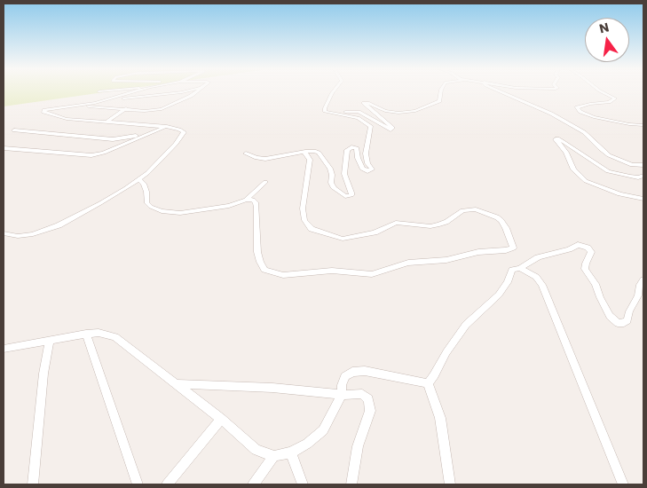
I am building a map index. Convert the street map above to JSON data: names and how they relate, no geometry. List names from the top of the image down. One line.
{"north":"top"}
